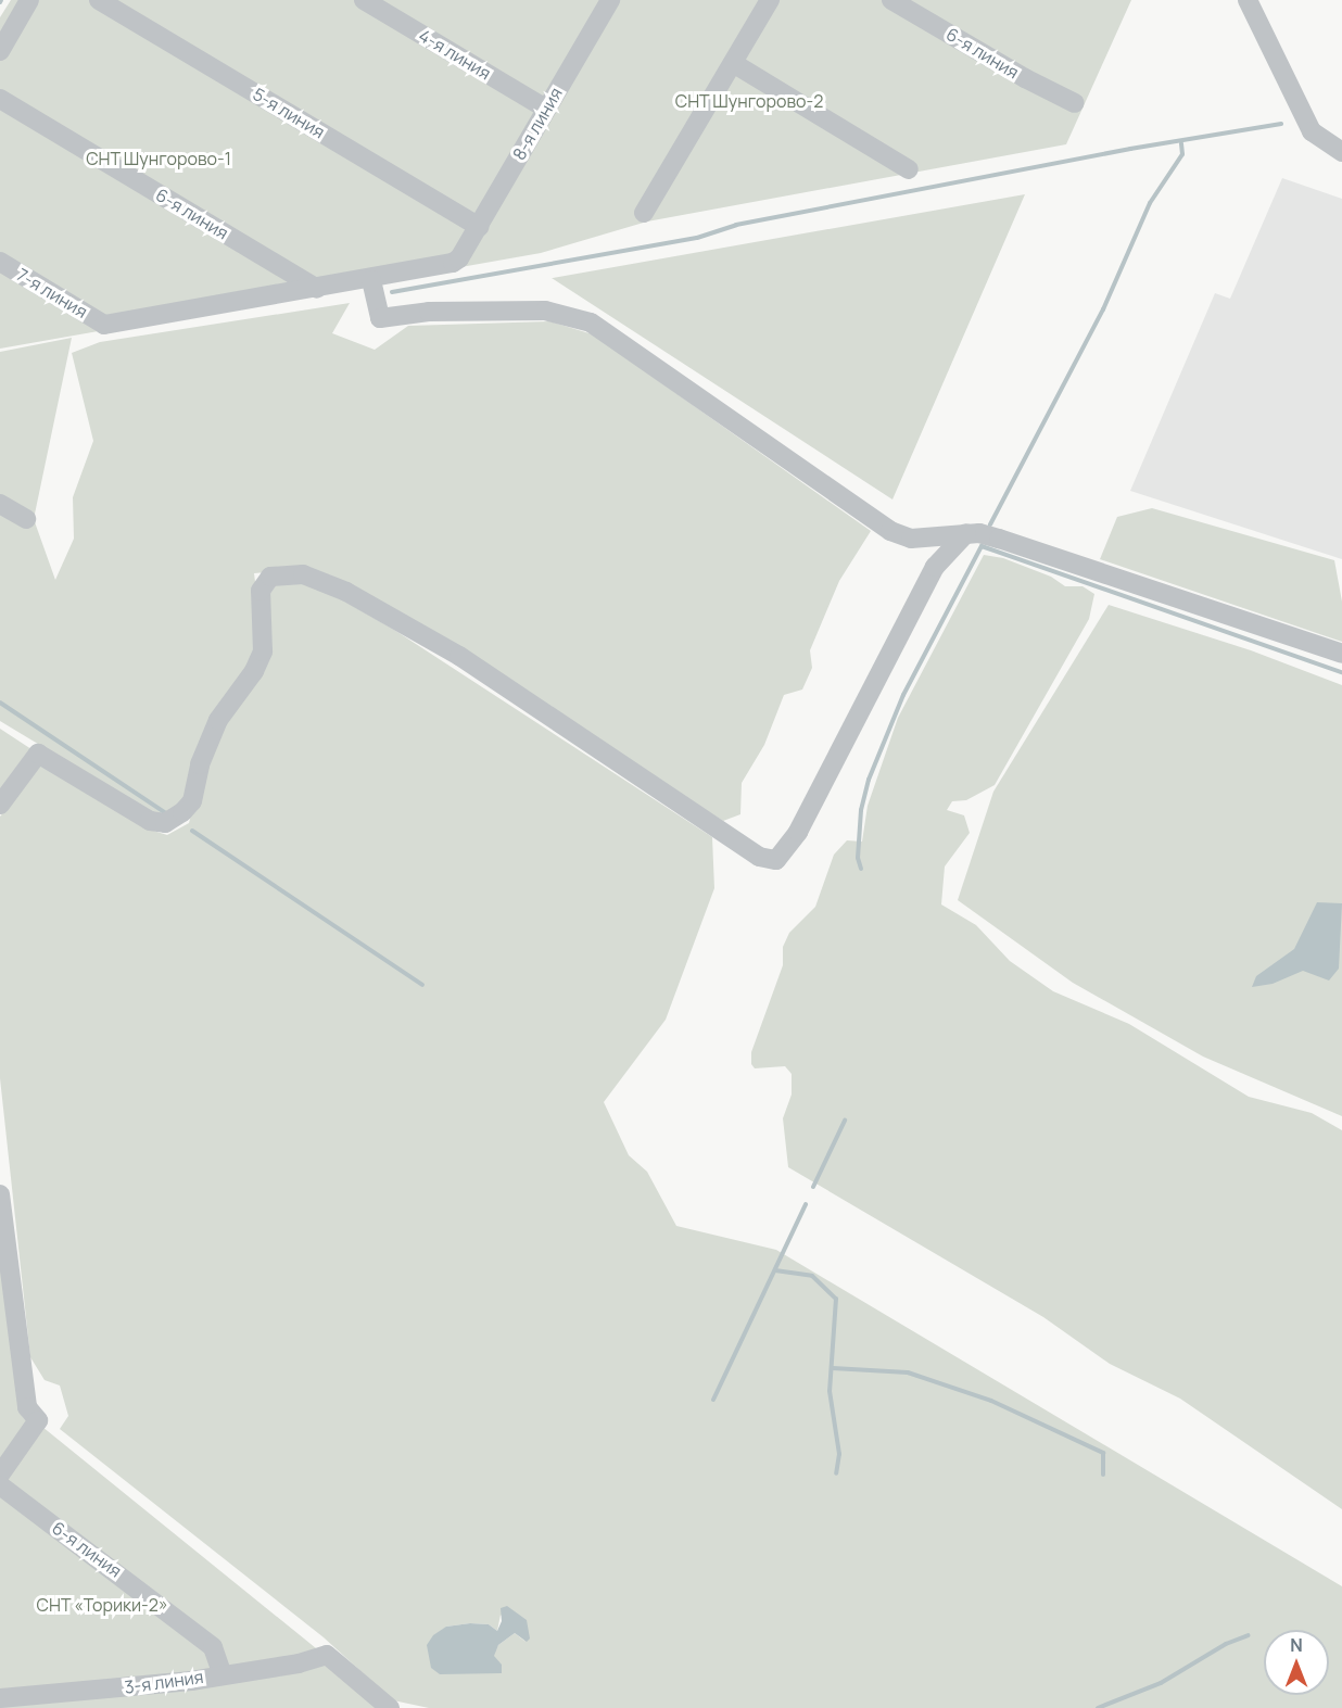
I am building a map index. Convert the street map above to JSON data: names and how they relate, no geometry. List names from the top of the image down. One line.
{"streets":{"street":["6-я линия","4-я линия","5-я линия","8-я линия","7-я линия","3-я линия"]},"crossings":[["6-я линия","7-я линия"],["6-я линия","3-я линия"],["4-я линия","8-я линия"],["5-я линия","8-я линия"]],"parks":["СНТ Шунгорово-2","СНТ Шунгорово-1","СНТ «Торики-2»"],"north":"top"}
